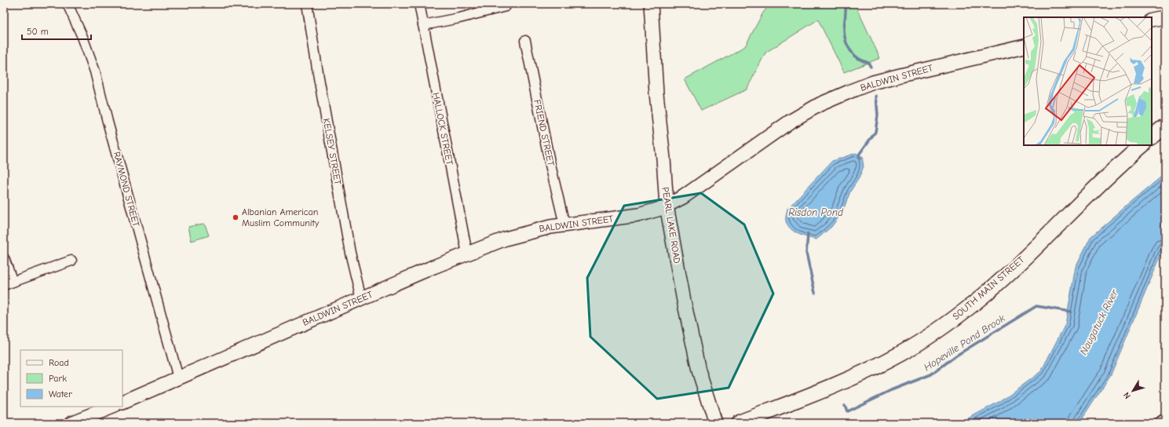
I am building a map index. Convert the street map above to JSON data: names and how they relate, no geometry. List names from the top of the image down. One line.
{"streets":{"main road":["BALDWIN STREET","PEARL LAKE ROAD","SOUTH MAIN STREET"],"street":["HALLOCK STREET","FRIEND STREET","KELSEY STREET","RAYMOND STREET"]},"crossings":[["BALDWIN STREET","HALLOCK STREET"],["BALDWIN STREET","FRIEND STREET"],["BALDWIN STREET","KELSEY STREET"],["BALDWIN STREET","RAYMOND STREET"],["BALDWIN STREET","PEARL LAKE ROAD"]],"water":["Risdon Pond","Naugatuck River","Hopeville Pond Brook"],"places":["Albanian American Muslim Community"],"legend":["Road","Park","Water"],"scale_bar":"50 m","north":"bottom left"}
